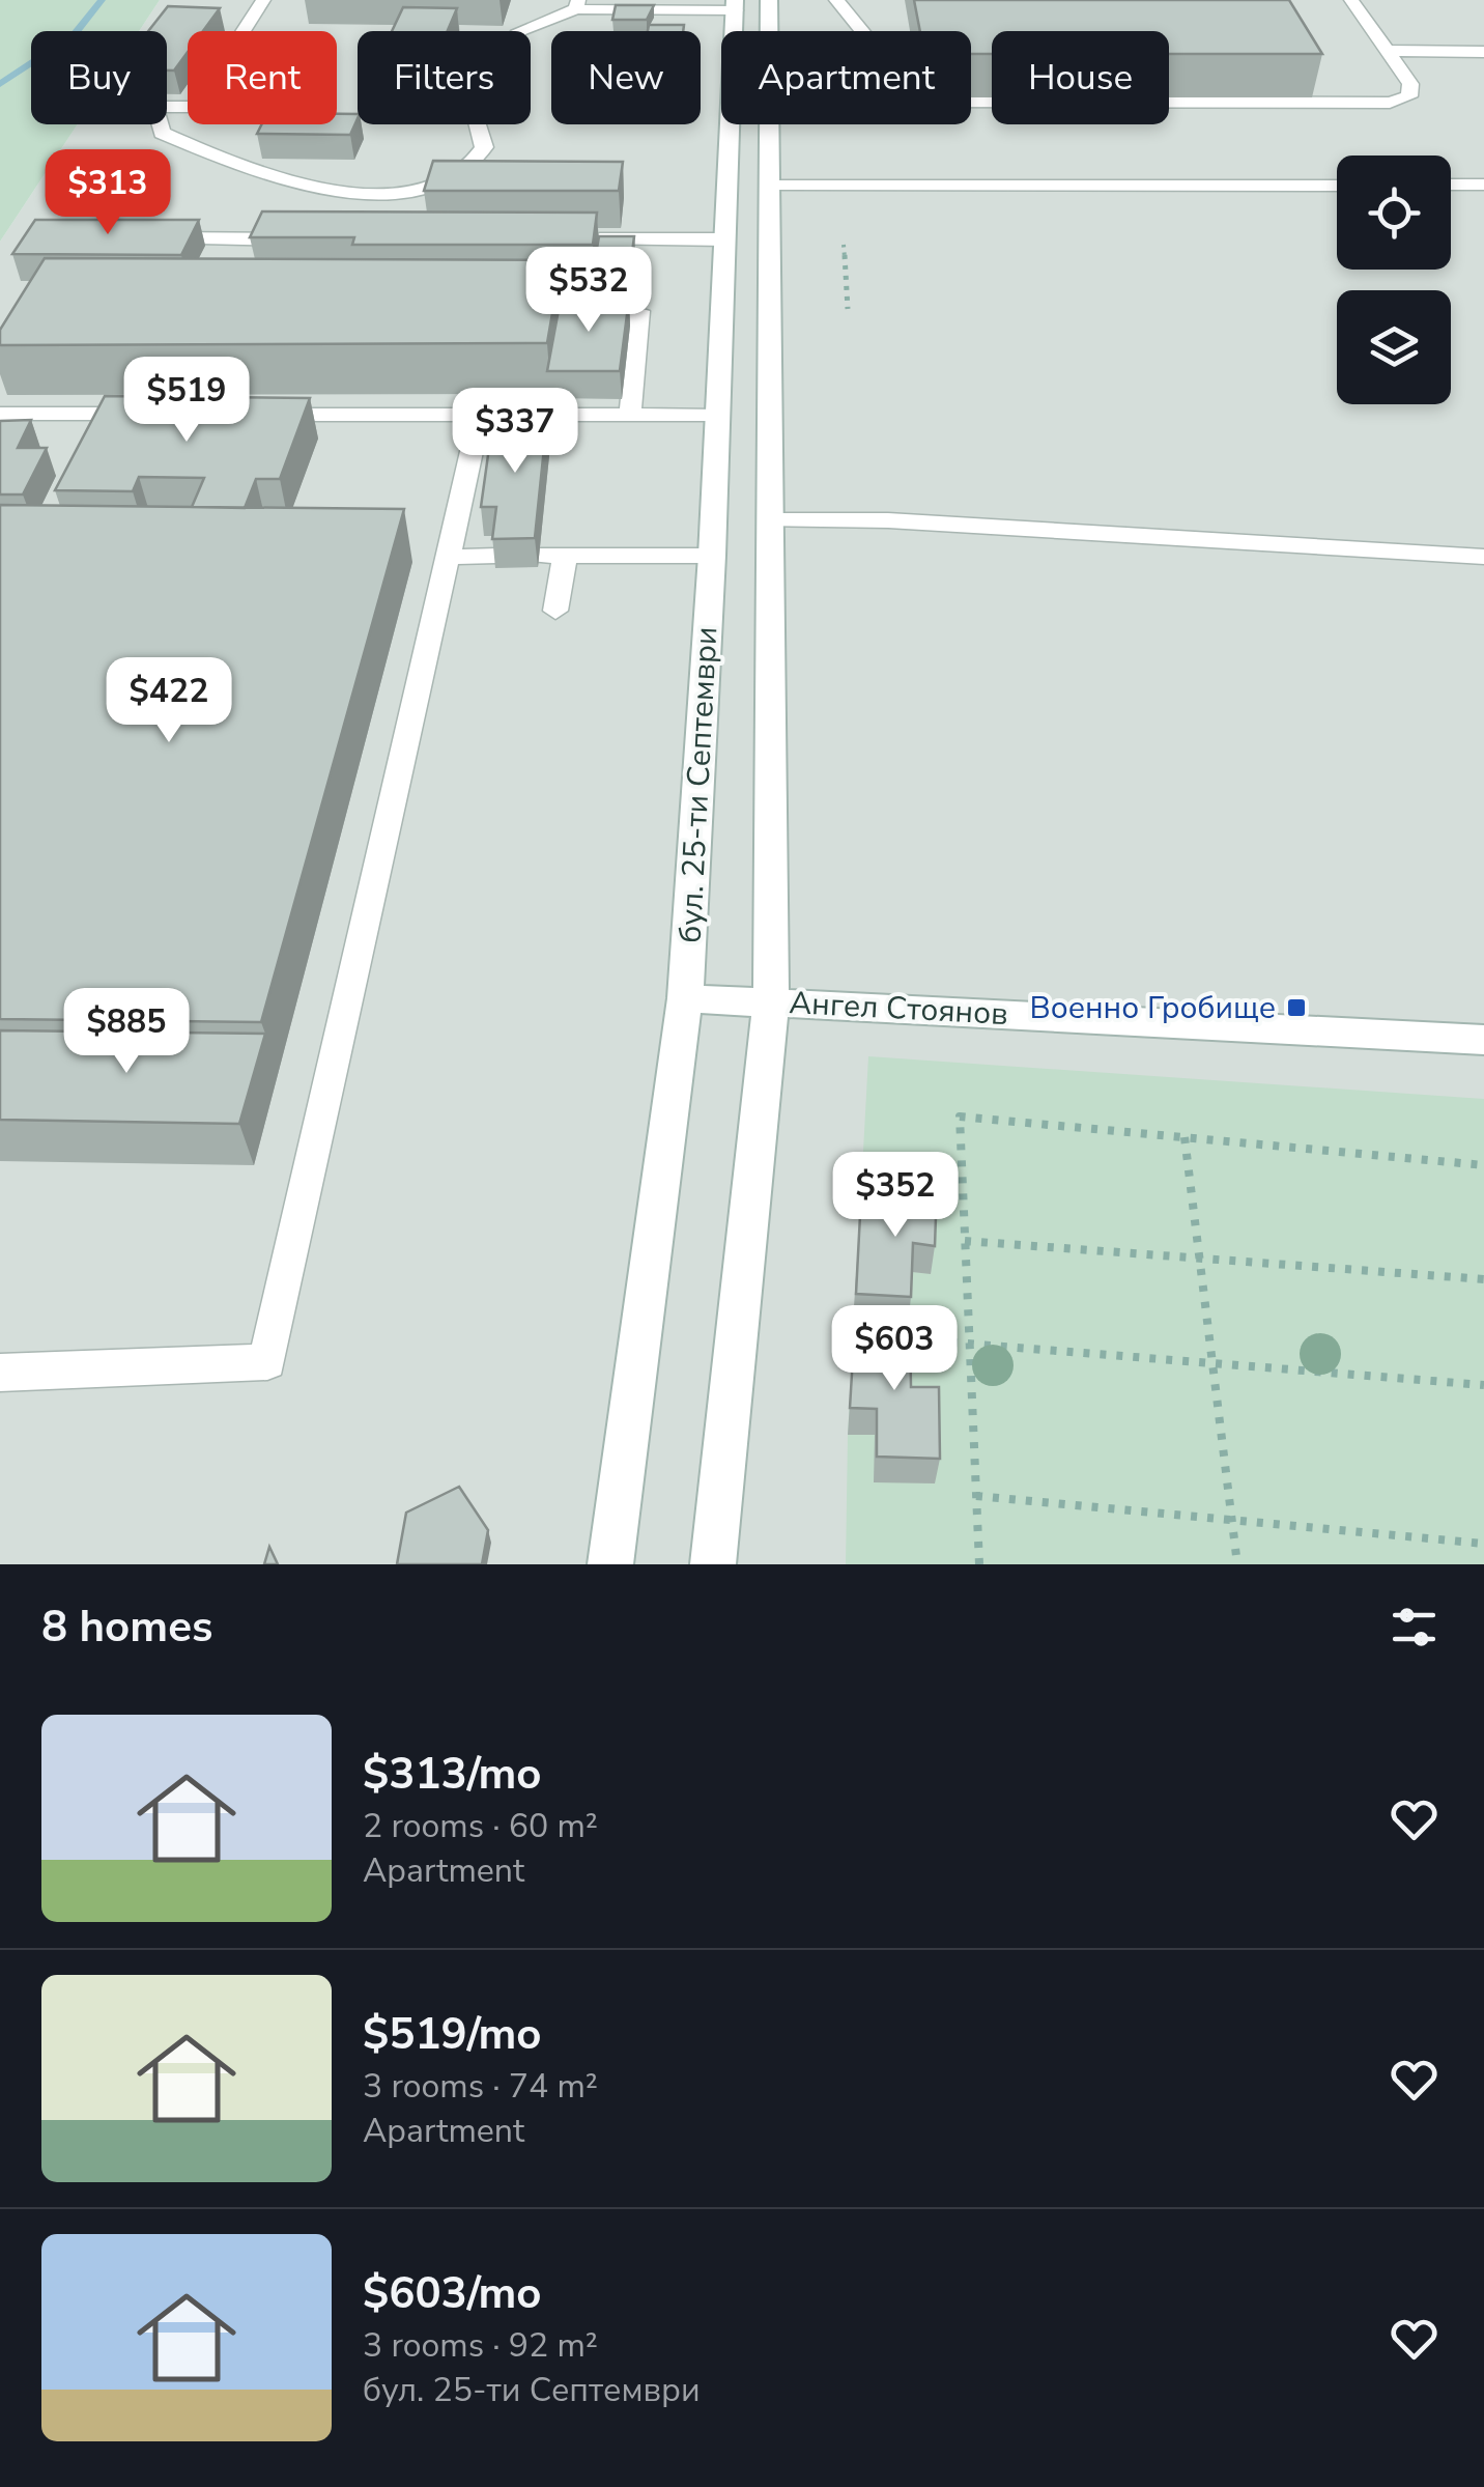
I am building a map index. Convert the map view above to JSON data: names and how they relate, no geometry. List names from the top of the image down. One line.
{"streets":{"main road":["бул. 25-ти Септември","Ангел Стоянов"]},"crossings":[["бул. 25-ти Септември","Ангел Стоянов"]],"places":{"transit":["Военно Гробище"]},"page":{"chip":["Buy","Rent","Filters","New","Apartment","House"],"price":["$313","$532","$519","$337","$422","$885","$352","$603"],"heading":"8 homes","list":[{"name":"$313/mo","note":"2 rooms · 60 m² · Apartment"},{"name":"$519/mo","note":"3 rooms · 74 m² · Apartment"},{"name":"$603/mo","note":"3 rooms · 92 m² · бул. 25-ти Септември"}]}}
